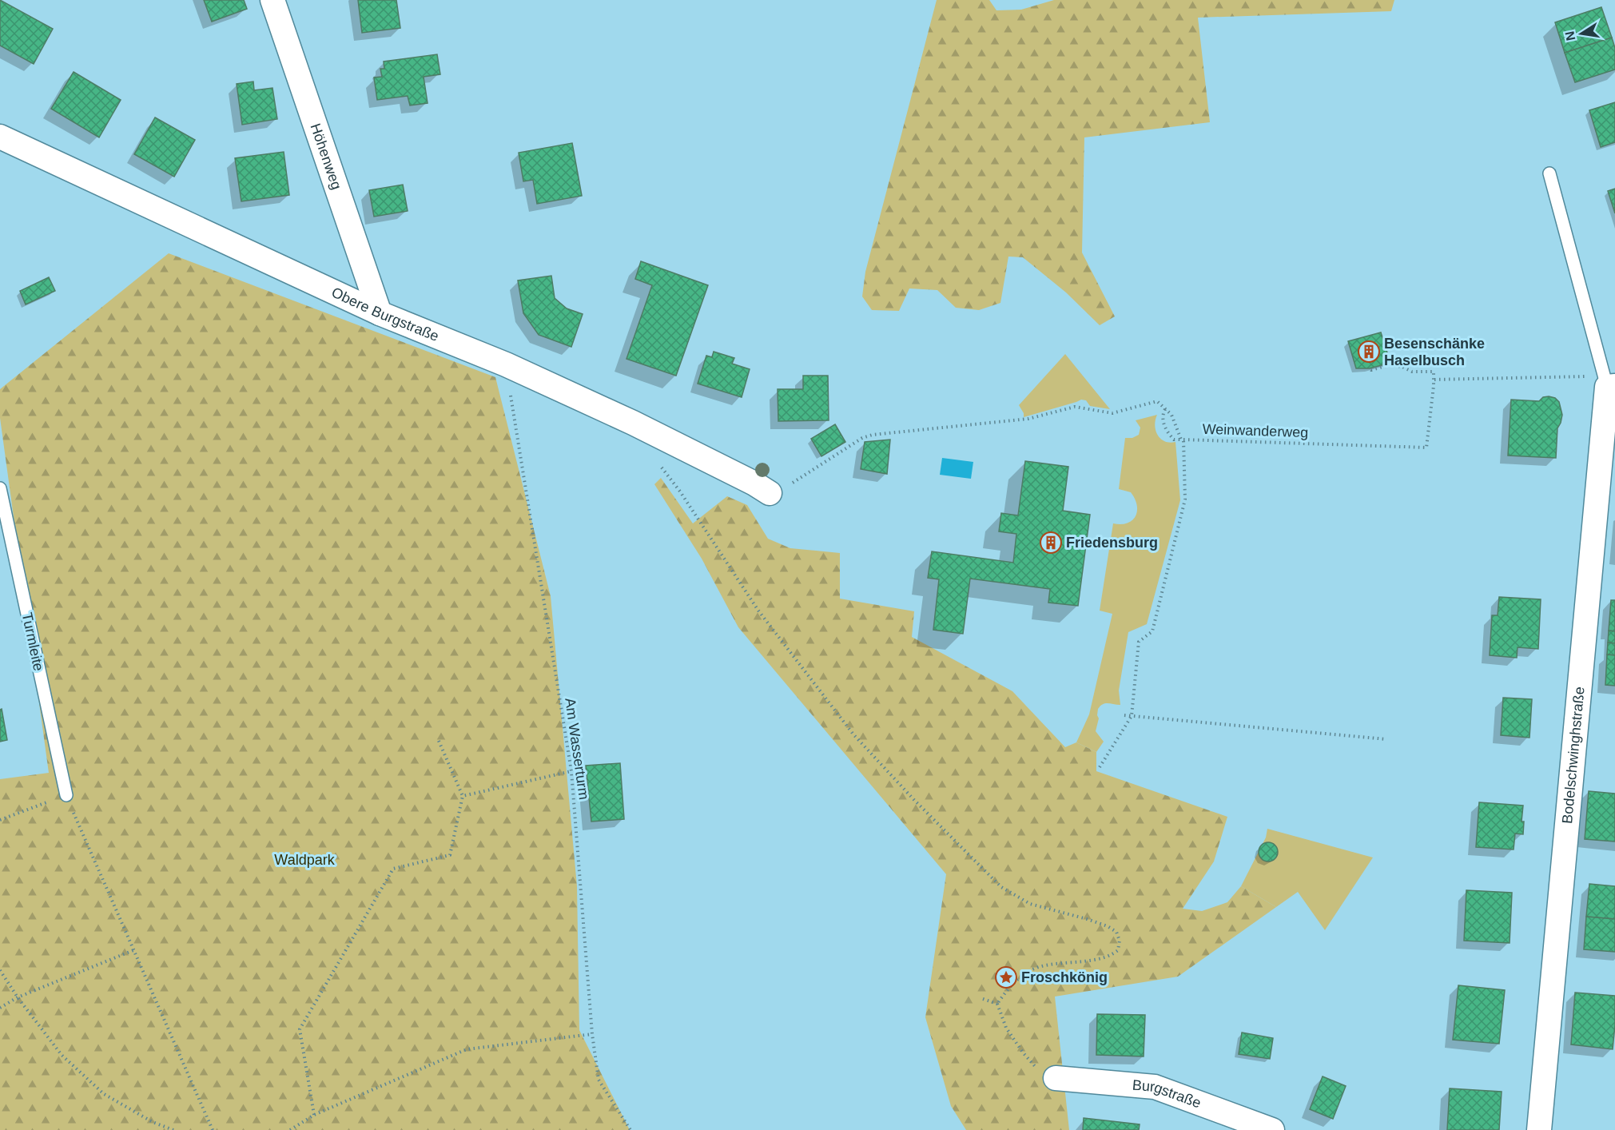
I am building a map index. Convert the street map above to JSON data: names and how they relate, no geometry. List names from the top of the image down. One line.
{"streets":{"street":["Höhenweg","Obere Burgstraße","Bodelschwinghstraße","Burgstraße"],"lane":["Turmleite"],"path":["Weinwanderweg","Am Wasserturm"]},"crossings":[["Höhenweg","Obere Burgstraße"],["Obere Burgstraße","Am Wasserturm"]],"parks":["Waldpark"],"places":{"building":["Besenschänke Haselbusch","Friedensburg"],"place":["Froschkönig"]},"north":"left"}
